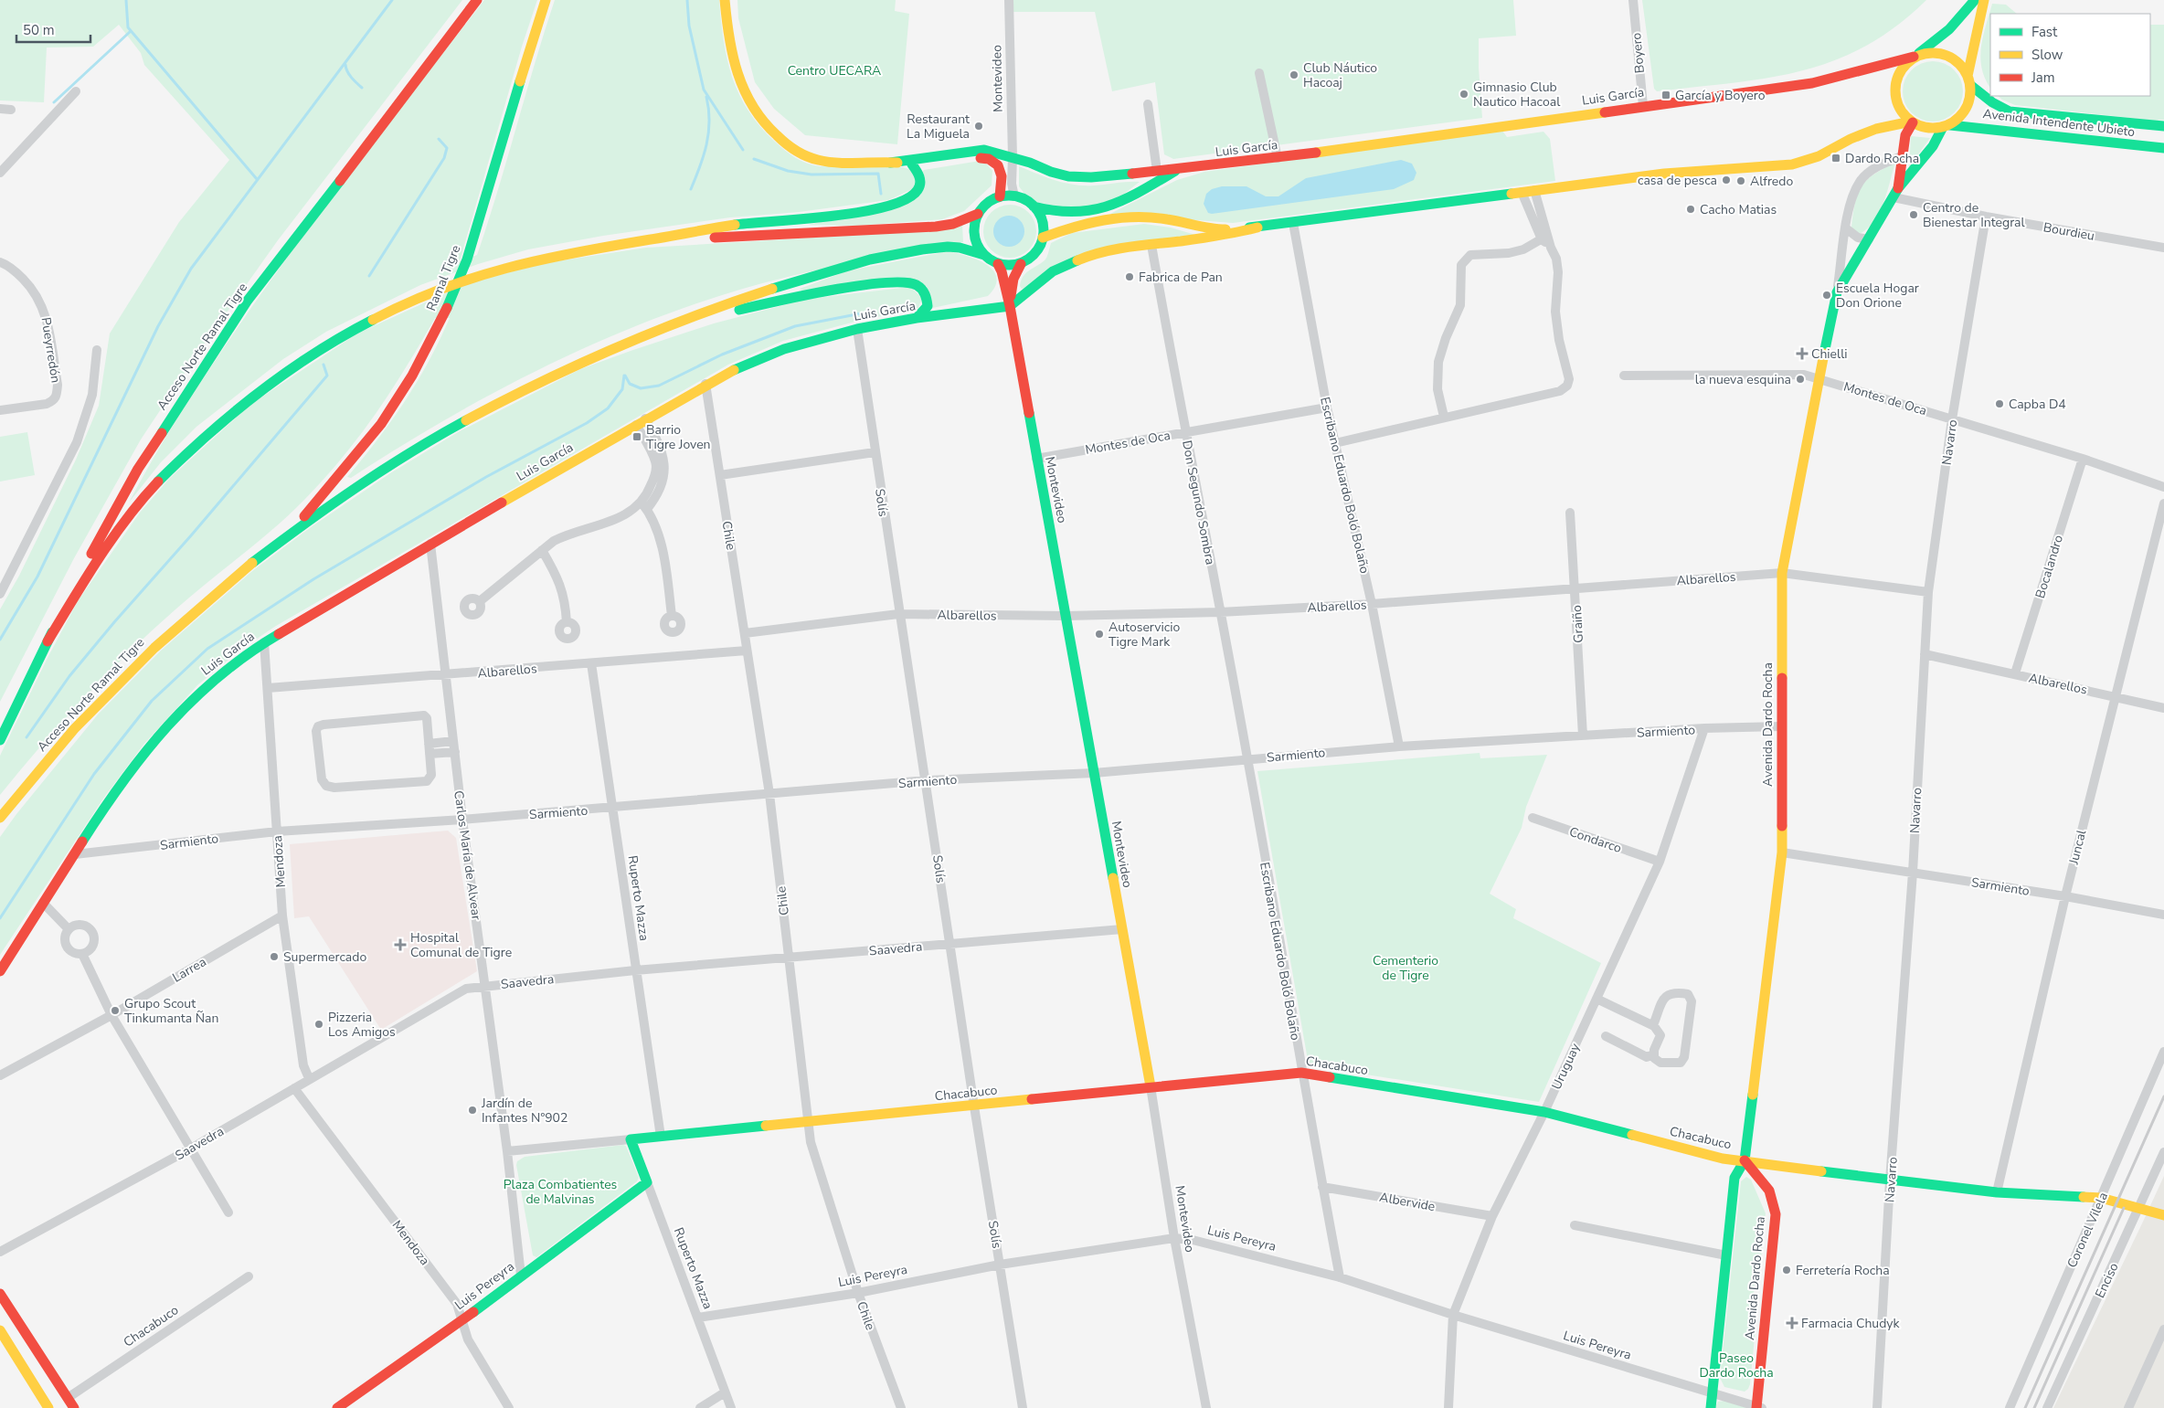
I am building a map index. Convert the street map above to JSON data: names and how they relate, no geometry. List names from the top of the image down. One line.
{"streets":{"main road":["Montevideo","Luis García","Avenida Intendente Ubieto","Ramal Tigre","Acceso Norte Ramal Tigre","Avenida Dardo Rocha","Ruperto Mazza","Chacabuco","Luis Pereyra"],"street":["Boyero","Bourdieu","Pueyrredón","Montes de Oca","Navarro","Escribano Eduardo Boló Bolaño","Solís","Don Segundo Sombra","Chile","Bocalandro","Albarellos","Graiño","Sarmiento","Condarco","Juncal","Carlos María de Alvear","Mendoza","Saavedra","Larrea","Uruguay","Albervide","Coronel Vilela","Enciso"]},"crossings":[["Boyero","Luis García"],["Montevideo","Luis García"],["Montevideo","Montes de Oca"],["Montevideo","Albarellos"],["Montevideo","Sarmiento"],["Montevideo","Saavedra"],["Montevideo","Chacabuco"],["Montevideo","Luis Pereyra"],["Luis García","Avenida Intendente Ubieto"],["Luis García","Solís"],["Luis García","Chile"],["Luis García","Avenida Dardo Rocha"],["Luis García","Sarmiento"],["Luis García","Carlos María de Alvear"],["Luis García","Mendoza"],["Avenida Intendente Ubieto","Avenida Dardo Rocha"],["Bourdieu","Navarro"],["Bourdieu","Avenida Dardo Rocha"],["Ramal Tigre","Acceso Norte Ramal Tigre"],["Montes de Oca","Navarro"],["Montes de Oca","Escribano Eduardo Boló Bolaño"],["Montes de Oca","Don Segundo Sombra"],["Montes de Oca","Bocalandro"],["Montes de Oca","Avenida Dardo Rocha"],["Navarro","Albarellos"],["Navarro","Sarmiento"],["Navarro","Chacabuco"],["Escribano Eduardo Boló Bolaño","Don Segundo Sombra"],["Escribano Eduardo Boló Bolaño","Albarellos"],["Escribano Eduardo Boló Bolaño","Sarmiento"],["Escribano Eduardo Boló Bolaño","Chacabuco"],["Escribano Eduardo Boló Bolaño","Albervide"],["Escribano Eduardo Boló Bolaño","Luis Pereyra"],["Solís","Albarellos"],["Solís","Sarmiento"],["Solís","Saavedra"],["Solís","Chacabuco"],["Solís","Luis Pereyra"],["Don Segundo Sombra","Albarellos"],["Don Segundo Sombra","Sarmiento"],["Chile","Albarellos"],["Chile","Sarmiento"],["Chile","Saavedra"],["Chile","Chacabuco"],["Chile","Luis Pereyra"],["Bocalandro","Albarellos"],["Albarellos","Graiño"],["Albarellos","Avenida Dardo Rocha"],["Albarellos","Juncal"],["Albarellos","Carlos María de Alvear"],["Albarellos","Mendoza"],["Albarellos","Ruperto Mazza"],["Graiño","Sarmiento"],["Avenida Dardo Rocha","Sarmiento"],["Avenida Dardo Rocha","Chacabuco"],["Avenida Dardo Rocha","Luis Pereyra"],["Sarmiento","Juncal"],["Sarmiento","Carlos María de Alvear"],["Sarmiento","Mendoza"],["Sarmiento","Ruperto Mazza"],["Sarmiento","Uruguay"],["Condarco","Uruguay"],["Juncal","Chacabuco"],["Carlos María de Alvear","Saavedra"],["Carlos María de Alvear","Chacabuco"],["Carlos María de Alvear","Luis Pereyra"],["Mendoza","Saavedra"],["Mendoza","Larrea"],["Mendoza","Luis Pereyra"],["Ruperto Mazza","Saavedra"],["Ruperto Mazza","Chacabuco"],["Ruperto Mazza","Luis Pereyra"],["Chacabuco","Uruguay"],["Chacabuco","Coronel Vilela"],["Chacabuco","Enciso"],["Uruguay","Albervide"],["Uruguay","Luis Pereyra"]],"parks":["Centro UECARA","Cementerio de Tigre","Plaza Combatientes de Malvinas","Paseo Dardo Rocha"],"places":{"other":["Club Náutico Hacoaj","Gimnasio Club Nautico Hacoal","Restaurant La Miguela","casa de pesca","Alfredo","Cacho Matias","Centro de Bienestar Integral","Fabrica de Pan","Escuela Hogar Don Orione","la nueva esquina","Capba D4","Autoservicio Tigre Mark","Supermercado","Grupo Scout Tinkumanta Ñan","Pizzeria Los Amigos","Jardín de Infantes Nº902","Ferretería Rocha"],"transit":["García y Boyero","Dardo Rocha","Barrio Tigre Joven"],"health":["Chielli","Hospital Comunal de Tigre","Farmacia Chudyk"]},"legend":["Fast","Slow","Jam"],"scale_bar":"50 m"}
